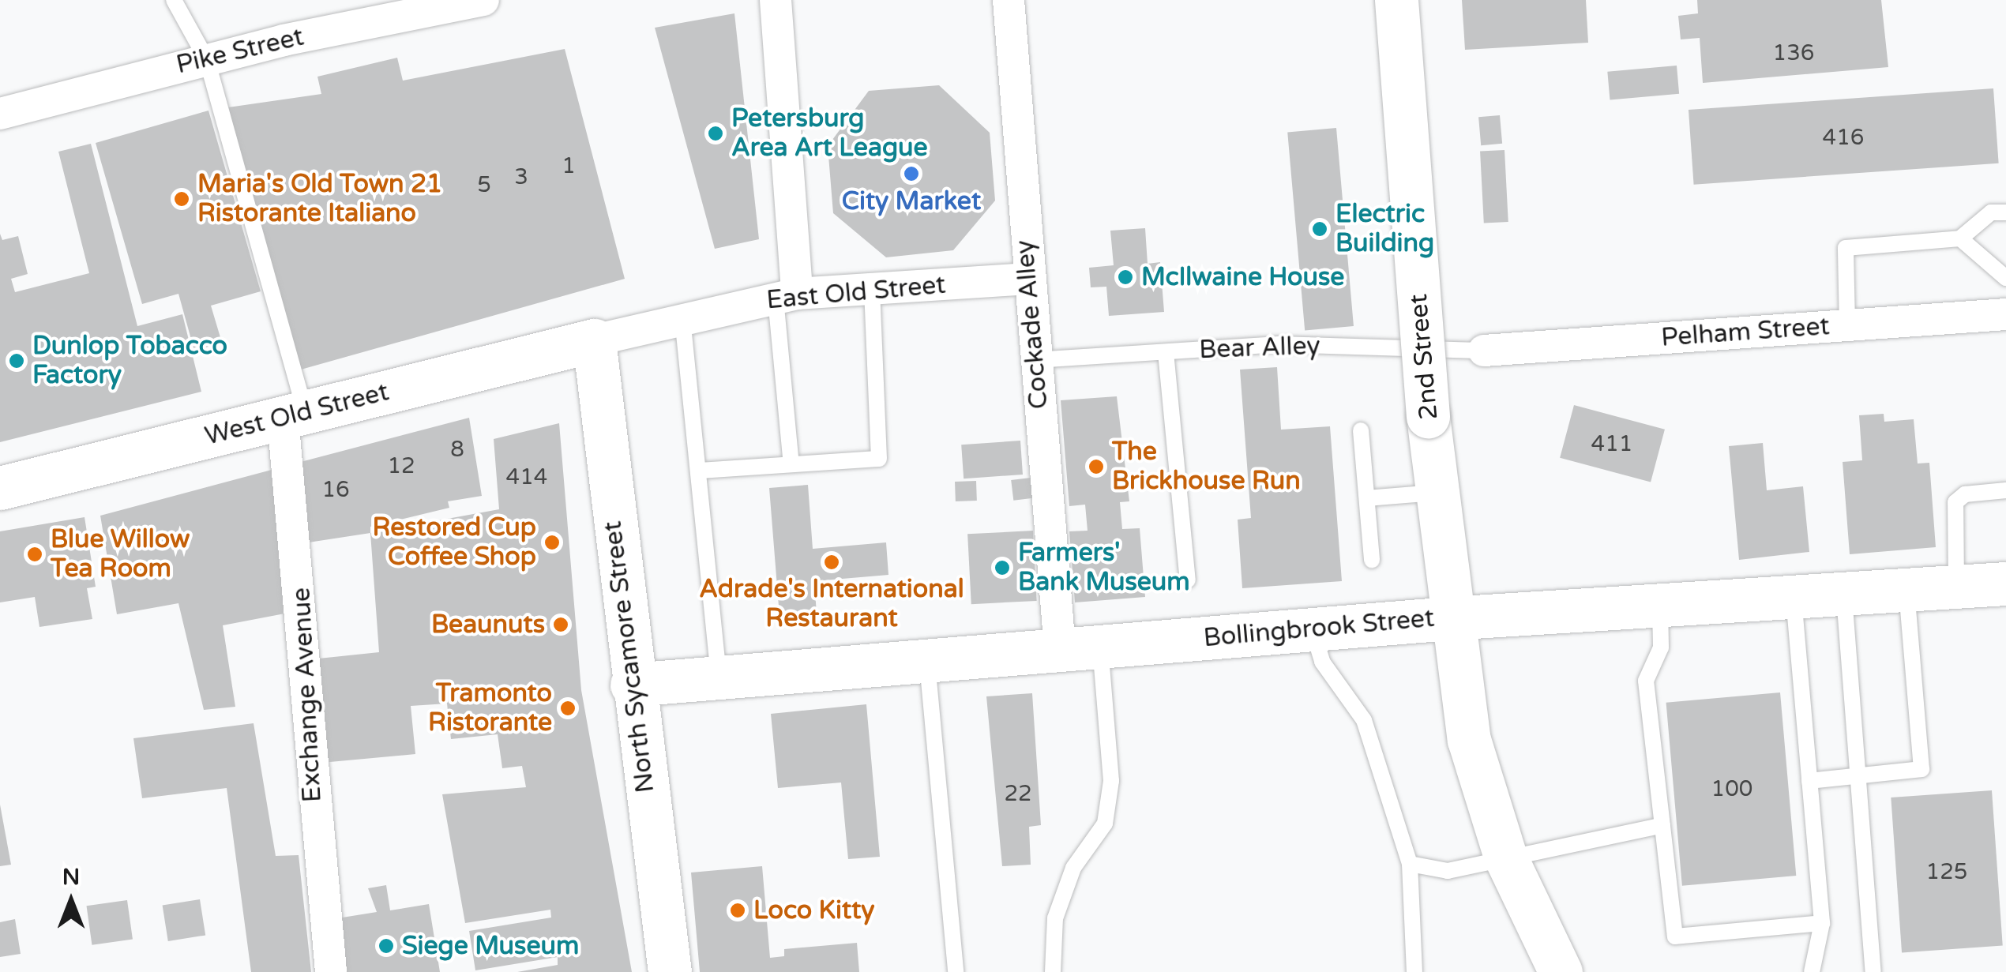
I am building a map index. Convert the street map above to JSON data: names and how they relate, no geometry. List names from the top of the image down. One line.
{"streets":{"main road":["2nd Street","West Old Street","Bollingbrook Street","North Sycamore Street"],"street":["Pike Street","East Old Street","Cockade Alley","Pelham Street","Exchange Avenue"],"lane":["Bear Alley"]},"crossings":[["East Old Street","Cockade Alley"],["East Old Street","West Old Street"],["East Old Street","North Sycamore Street"],["Cockade Alley","Bear Alley"],["Cockade Alley","Bollingbrook Street"],["Pelham Street","Bear Alley"],["2nd Street","Bollingbrook Street"],["West Old Street","North Sycamore Street"],["West Old Street","Exchange Avenue"],["Bollingbrook Street","North Sycamore Street"]],"places":["Petersburg Area Art League","City Market","Maria's Old Town 21 Ristorante Italiano","Electric Building","McIlwaine House","Dunlop Tobacco Factory","The Brickhouse Run","Restored Cup Coffee Shop","Blue Willow Tea Room","Adrade's International Restaurant","Farmers' Bank Museum","Beaunuts","Tramonto Ristorante","Loco Kitty","Siege Museum"],"house_numbers":["136","416","1","3","5","411","8","12","414","16","100","22","125"],"north":"top"}
